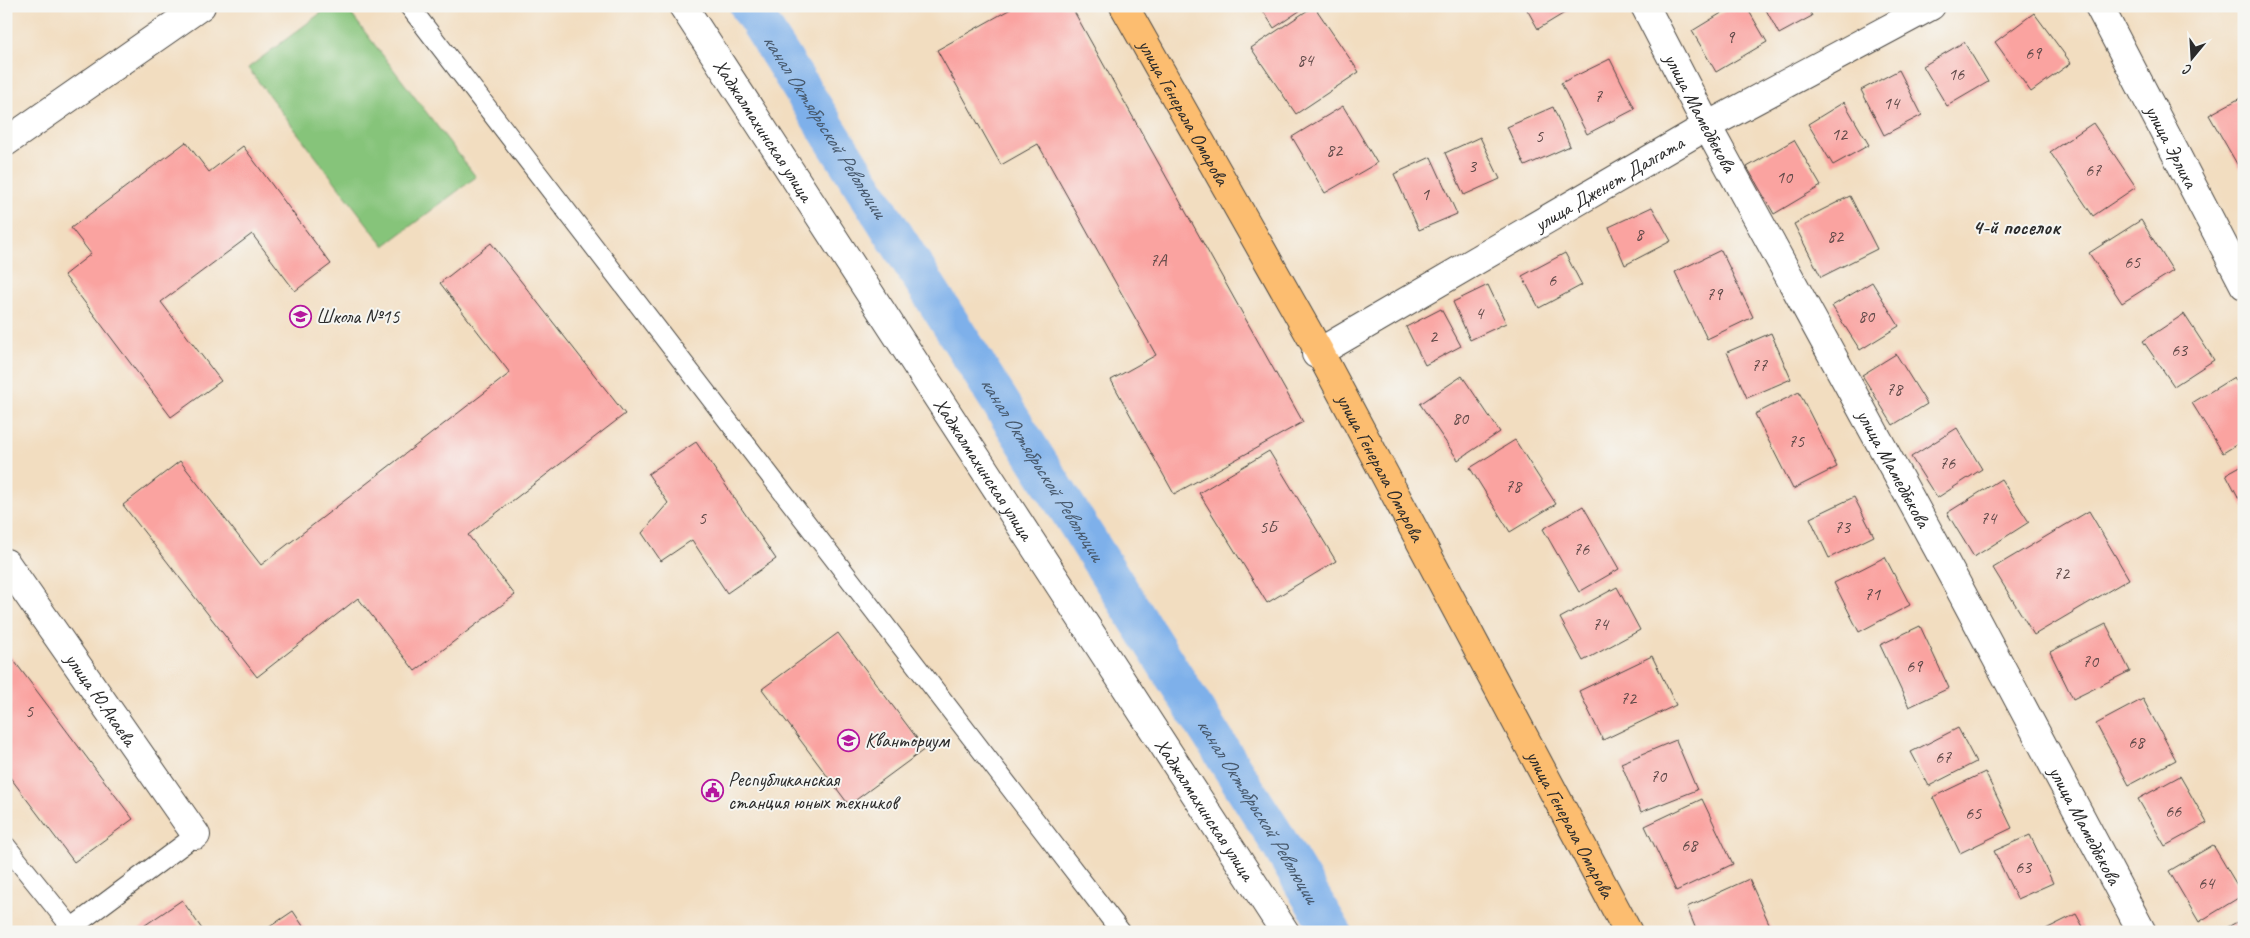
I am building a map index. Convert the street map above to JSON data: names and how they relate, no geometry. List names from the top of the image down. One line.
{"streets":{"main road":["улица Генерала Омарова"],"street":["улица Мамедбекова","Хаджалмахинская улица","улица Эрлиха","улица Дженет Далгата","улица Ю.Акаева"]},"crossings":[["улица Генерала Омарова","улица Дженет Далгата"],["улица Мамедбекова","улица Дженет Далгата"]],"districts":["4-й поселок"],"water":["канал Октябрьской Революции"],"places":{"school or university":["Школа №15","Кванториум"],"public building":["Республиканская станция юных техников"]},"house_numbers":["9","69","84","16","7","14","12","5","82","3","67","10","1","8","82","7А","65","6","79","4","80","2","63","77","78","80","75","76","78","5","74","5Б","73","76","72","71","74","70","69","72","5","68","67","70","66","65","68","63","64"],"north":"bottom"}
